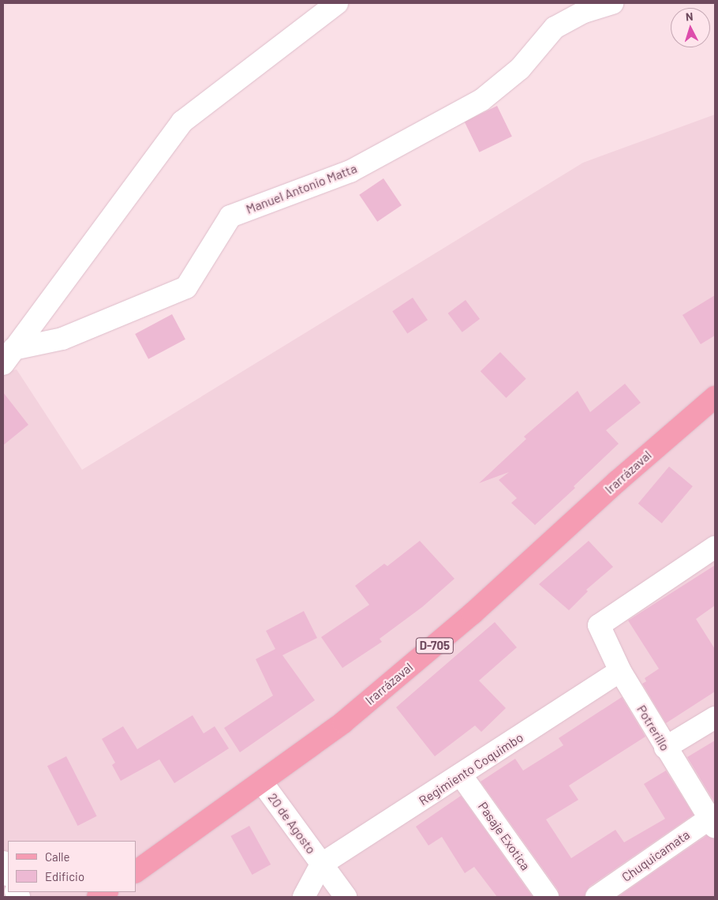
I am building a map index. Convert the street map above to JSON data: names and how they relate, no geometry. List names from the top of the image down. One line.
{"streets":{"main road":["Irarrázaval","D-705"],"street":["Manuel Antonio Matta","Potrerillo","Regimiento Coquimbo","20 de Agosto","Pasaje Exotica","Chuquicamata"]},"crossings":[["Irarrázaval","20 de Agosto"],["Potrerillo","Regimiento Coquimbo"],["Potrerillo","Chuquicamata"],["Regimiento Coquimbo","20 de Agosto"],["Regimiento Coquimbo","Pasaje Exotica"]],"legend":["Calle","Edificio"],"north":"top"}
